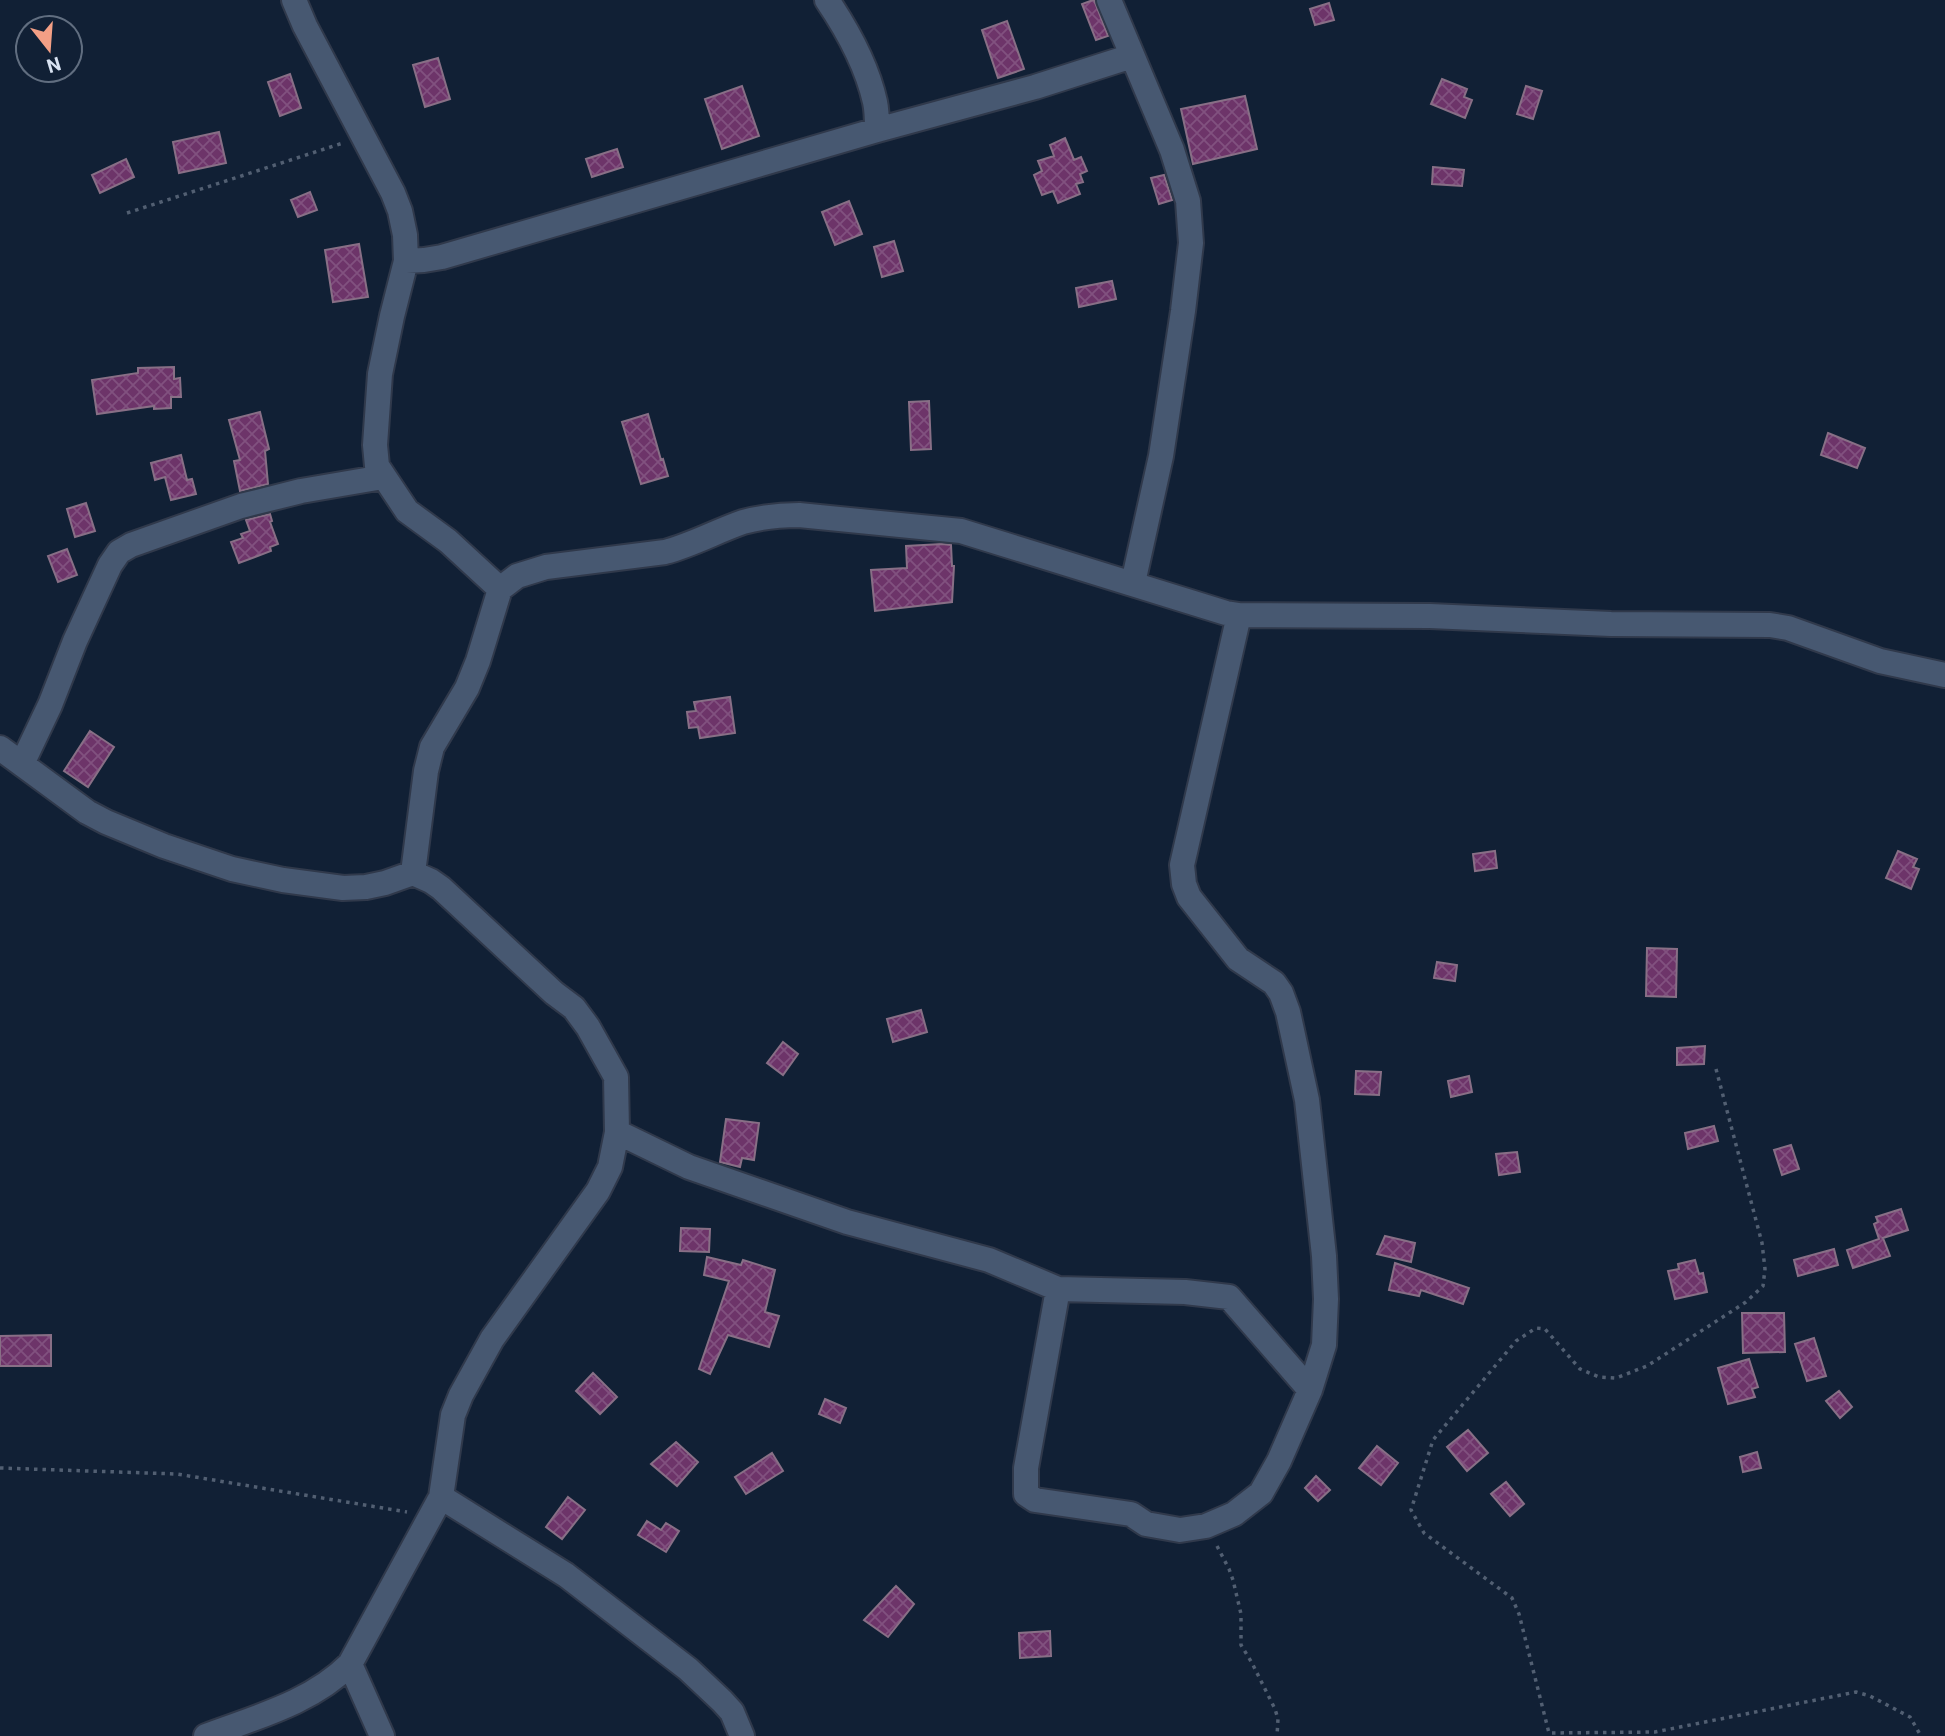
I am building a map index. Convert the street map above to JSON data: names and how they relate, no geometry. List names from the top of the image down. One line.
{"north":"bottom"}
